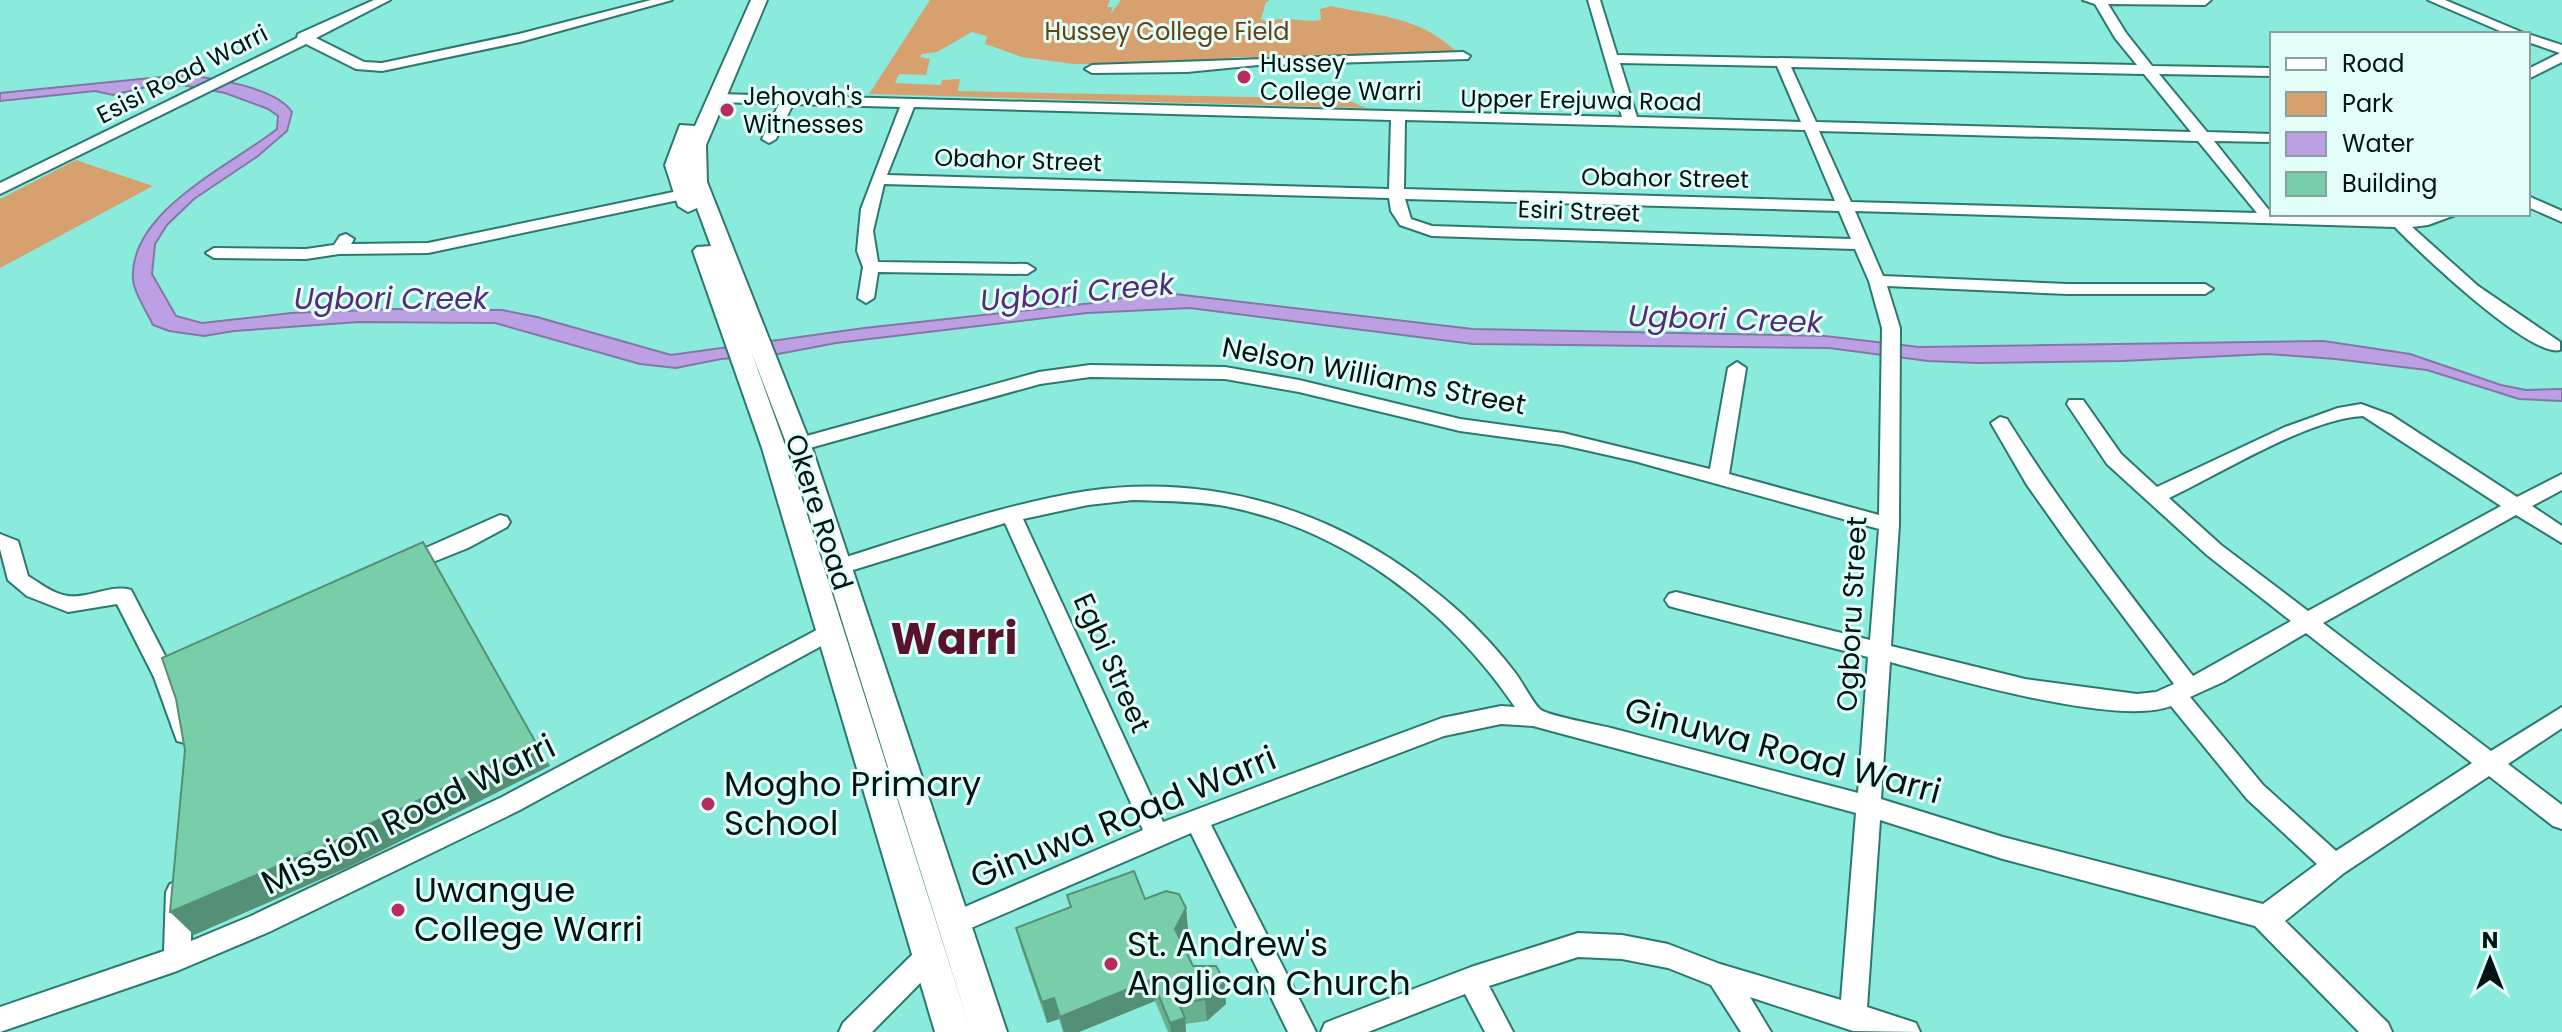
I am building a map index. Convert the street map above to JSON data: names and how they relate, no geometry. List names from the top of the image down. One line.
{"streets":{"main road":["Okere Road"],"street":["Esisi Road Warri","Upper Erejuwa Road","Obahor Street","Esiri Street","Nelson Williams Street","Ogboru Street","Egbi Street","Ginuwa Road Warri","Mission Road Warri"]},"crossings":[["Upper Erejuwa Road","Okere Road"],["Upper Erejuwa Road","Ogboru Street"],["Obahor Street","Esiri Street"],["Obahor Street","Ogboru Street"],["Esiri Street","Ogboru Street"],["Nelson Williams Street","Okere Road"],["Nelson Williams Street","Ogboru Street"],["Okere Road","Ginuwa Road Warri"],["Okere Road","Mission Road Warri"],["Ogboru Street","Ginuwa Road Warri"],["Egbi Street","Ginuwa Road Warri"]],"districts":["Warri"],"water":["Ugbori Creek"],"parks":["Hussey College Field"],"places":["Hussey College Warri","Jehovah's Witnesses","Mogho Primary School","Uwangue College Warri","St. Andrew's Anglican Church"],"legend":["Road","Park","Water","Building"],"north":"top"}
